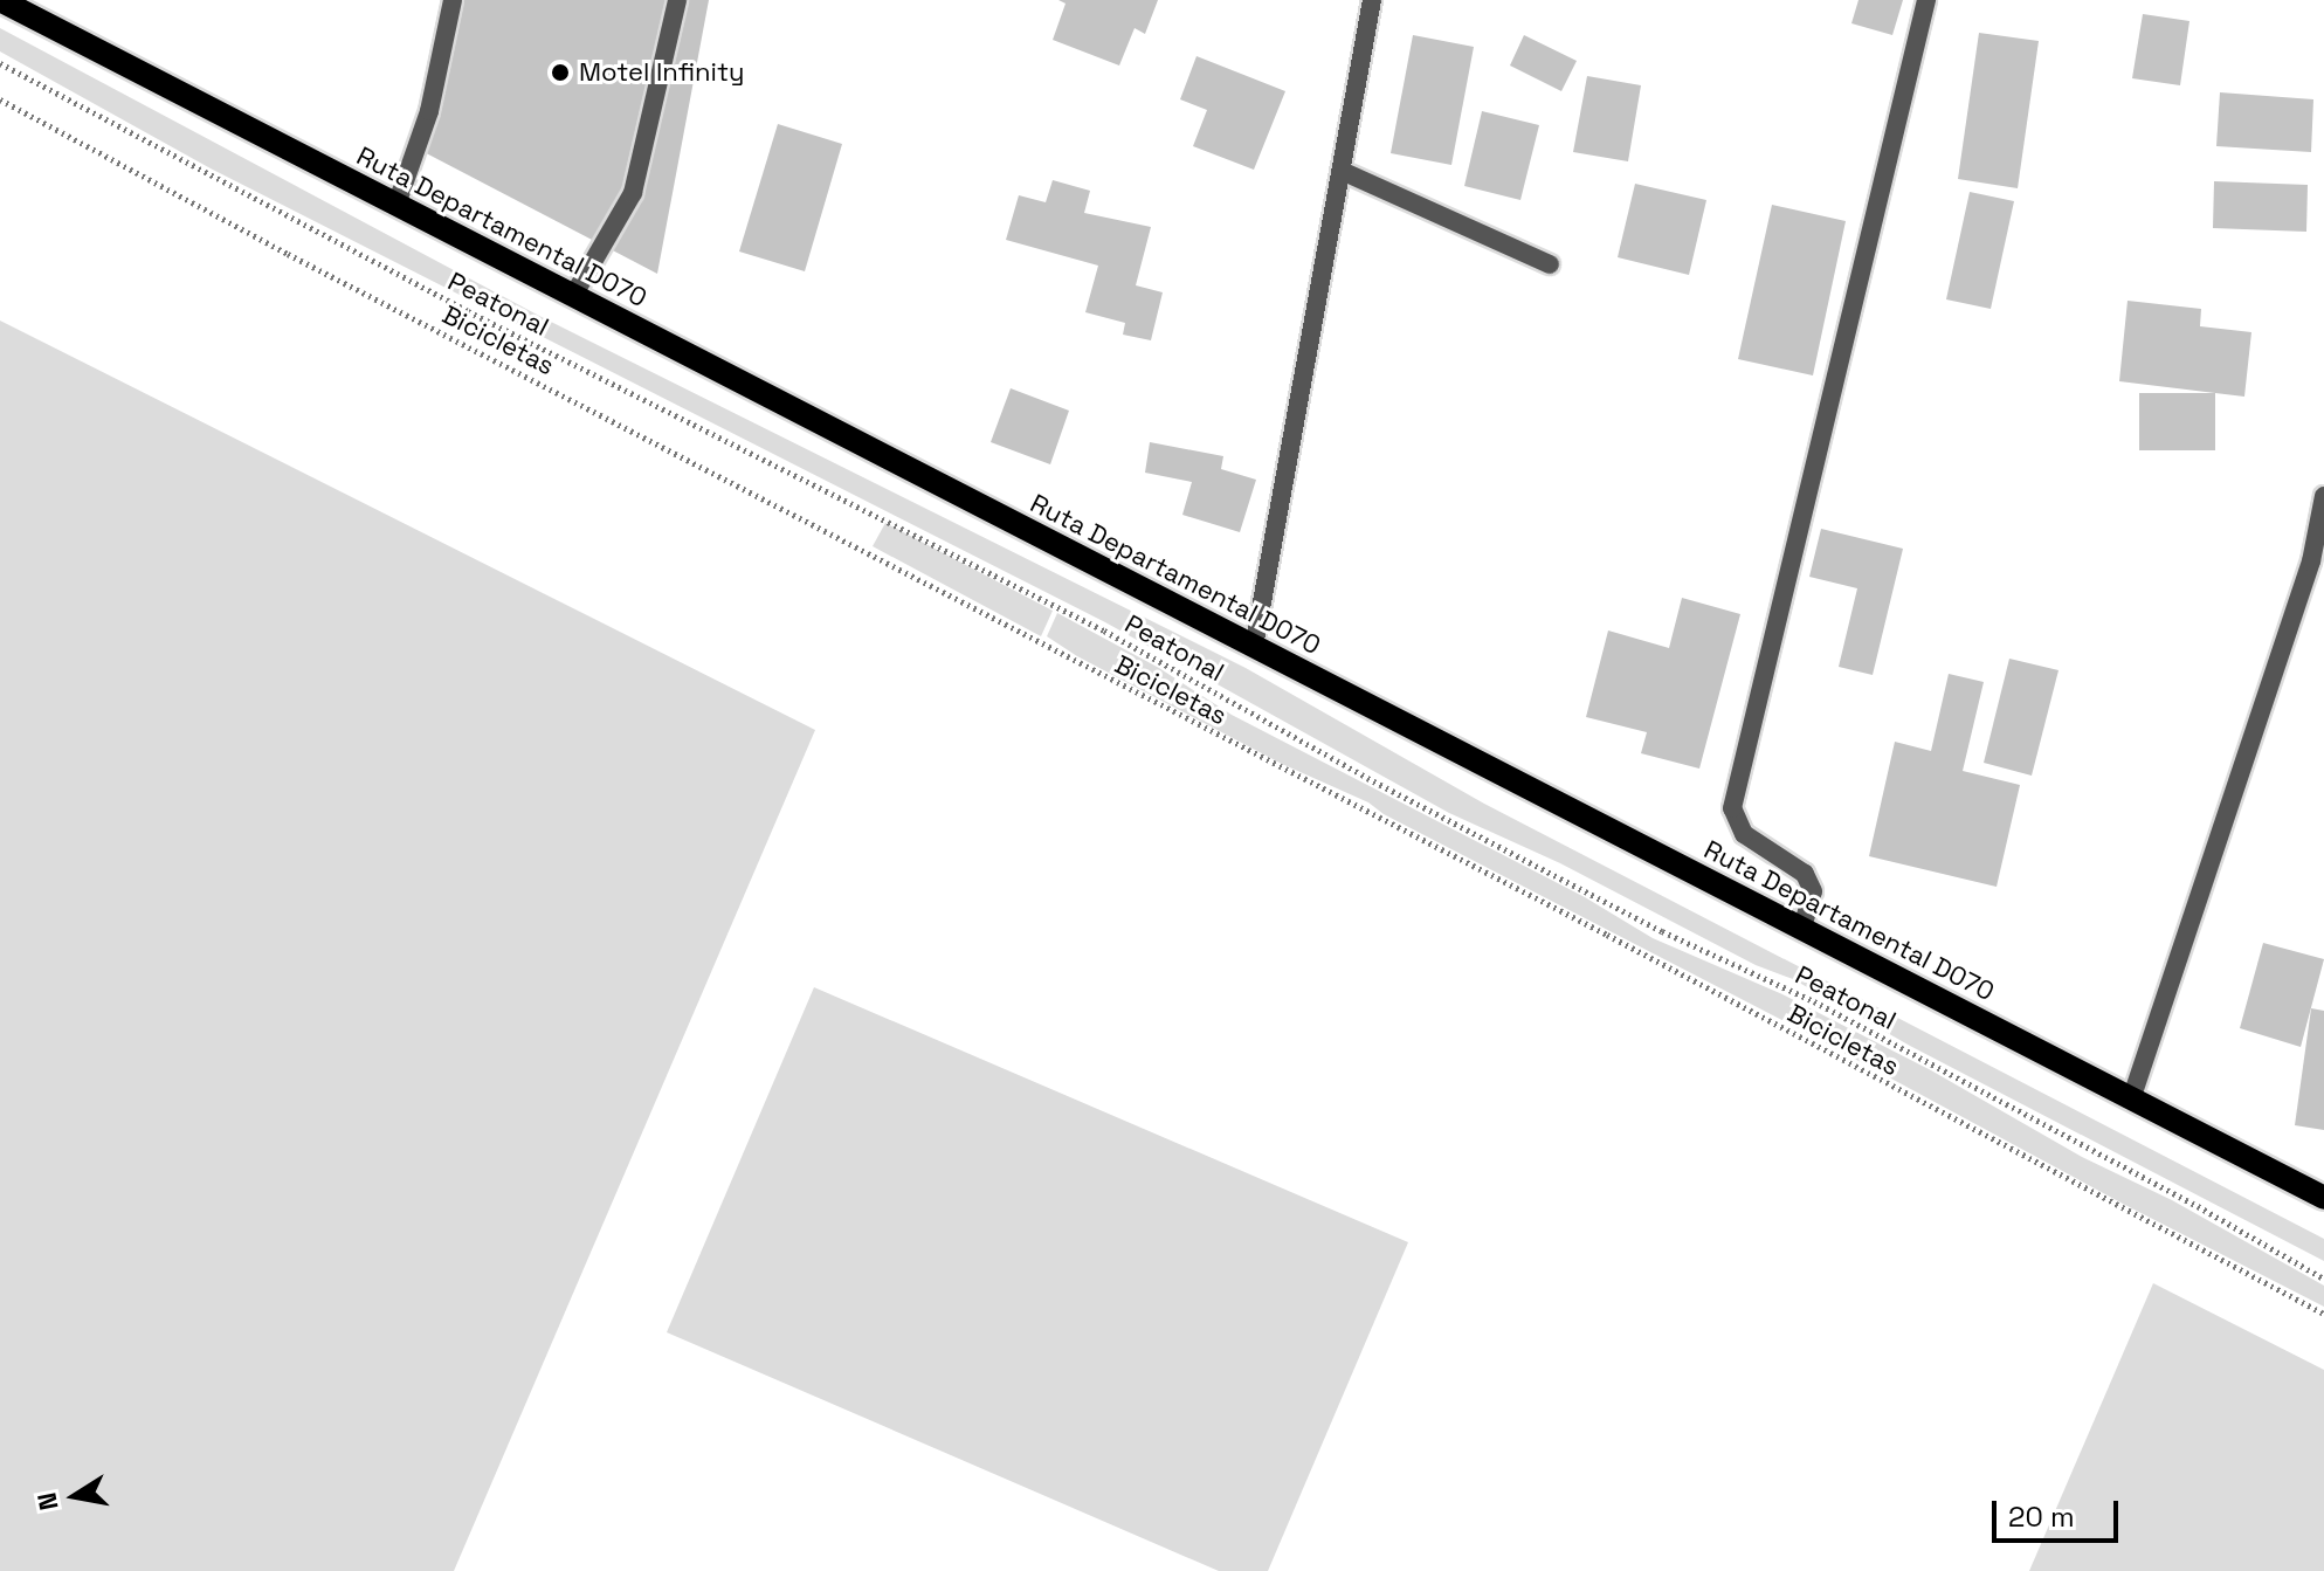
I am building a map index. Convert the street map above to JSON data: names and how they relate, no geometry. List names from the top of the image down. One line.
{"streets":{"main road":["Ruta Departamental D070"],"path":["Peatonal","Bicicletas"]},"places":["Motel Infinity"],"scale_bar":"20 m","north":"left"}
